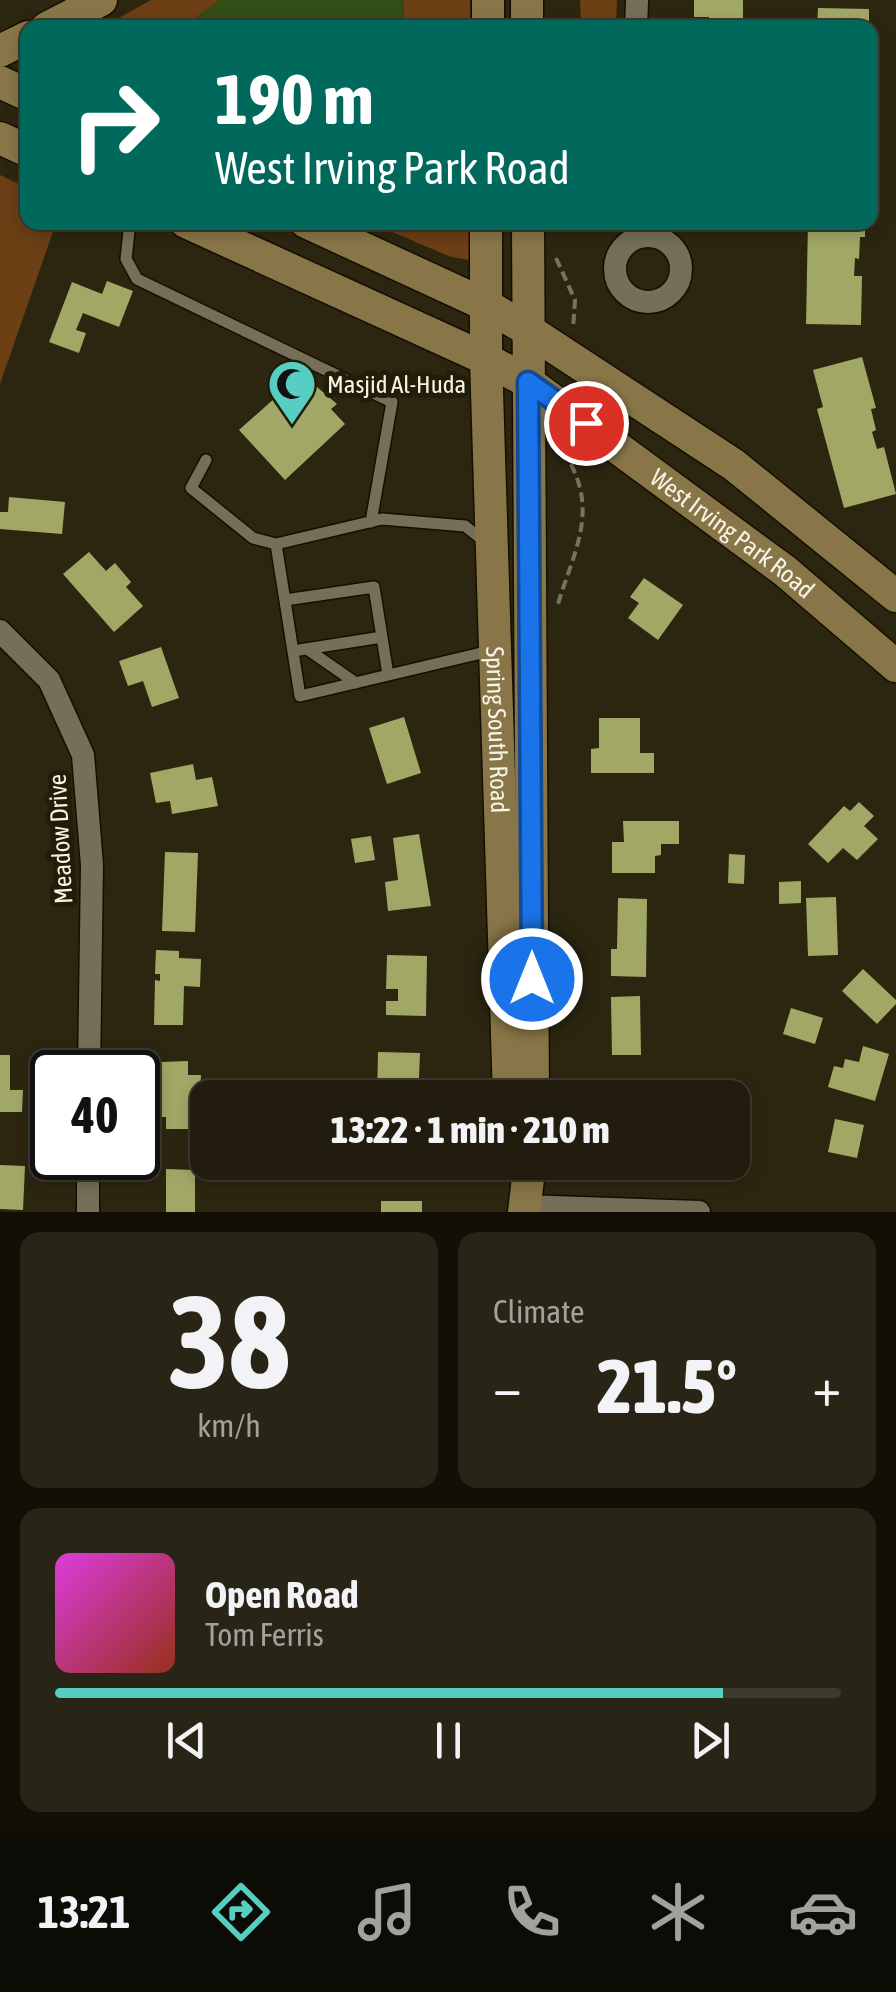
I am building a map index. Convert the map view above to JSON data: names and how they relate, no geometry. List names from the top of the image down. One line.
{"streets":{"street":["West Irving Park Road","Spring South Road","Meadow Drive"]},"crossings":[["West Irving Park Road","Spring South Road"]],"places":{"mosque":["Masjid Al-Huda"]},"page":{"turn":["190 m","West Irving Park Road"],"limit":"40","trip":"13:22 · 1 min · 210 m","tile":[["38","km/h"],"Climate"],"heat":["−","21.5°","+"],"song":["Open Road","Tom Ferris"],"tabs":"13:21"}}
